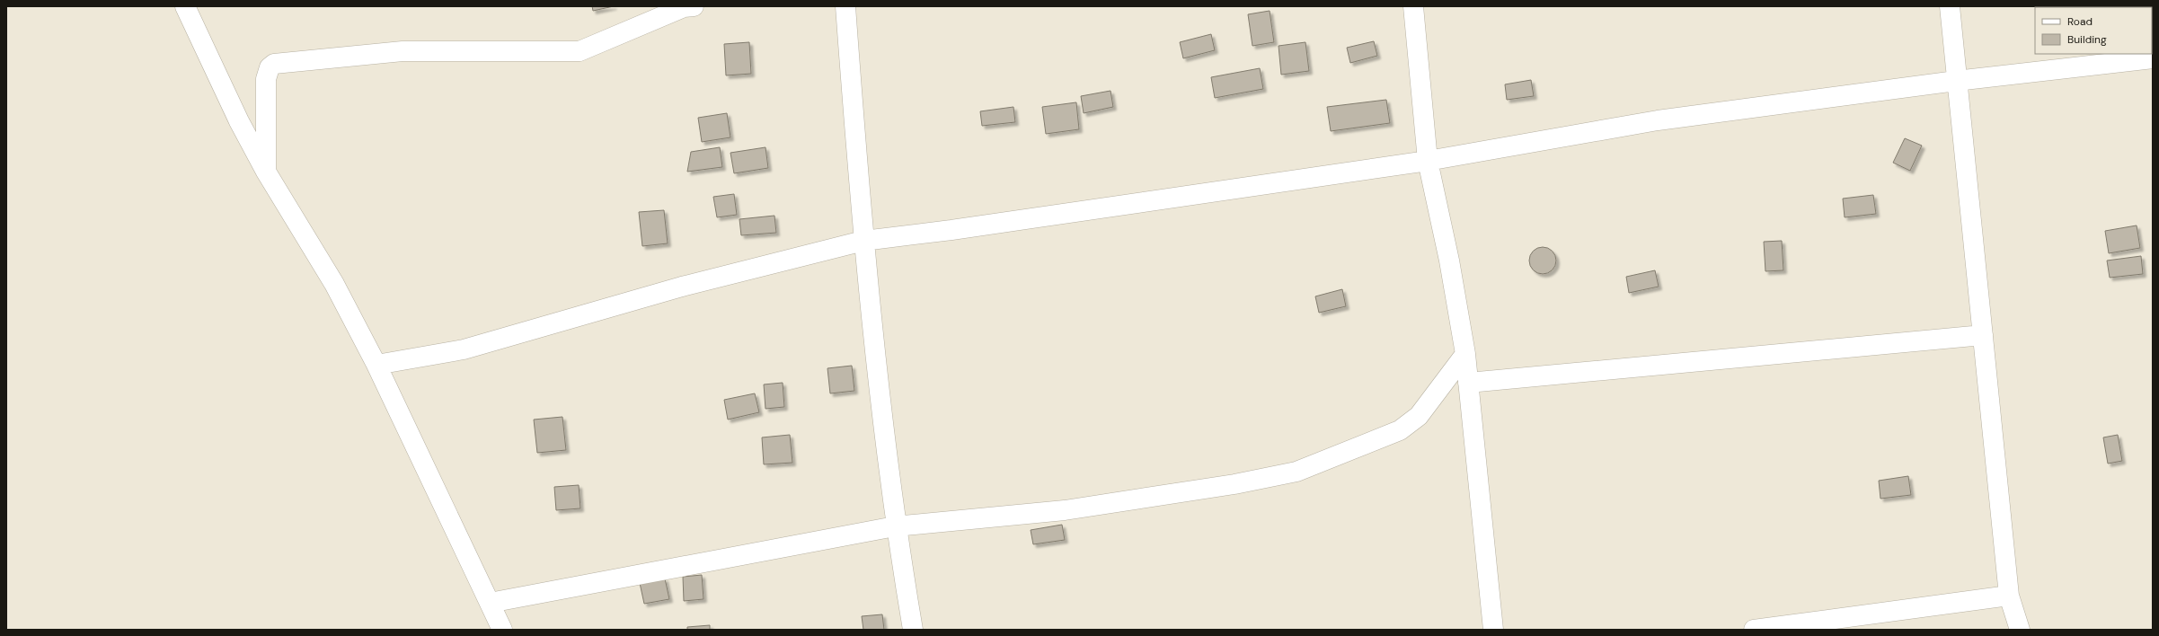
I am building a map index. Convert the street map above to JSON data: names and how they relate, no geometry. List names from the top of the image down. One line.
{"legend":["Road","Building"]}
